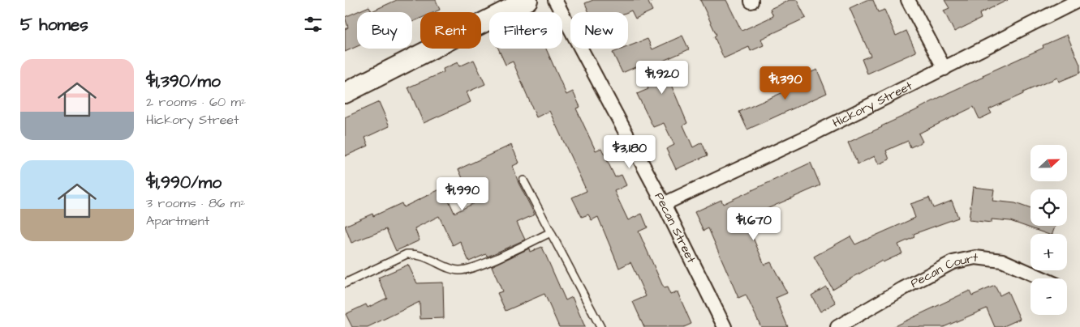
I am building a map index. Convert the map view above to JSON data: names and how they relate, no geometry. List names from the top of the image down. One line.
{"streets":{"street":["Hickory Street","Pecan Street","Pecan Court"]},"crossings":[["Hickory Street","Pecan Street"]],"north":"right","page":{"heading":"5 homes","chip":["Buy","Rent","Filters","New"],"list":[{"name":"$1,390/mo","note":"2 rooms · 60 m² · Hickory Street"},{"name":"$1,990/mo","note":"3 rooms · 86 m² · Apartment"}],"price":["$1,920","$1,390","$3,180","$1,990","$1,670"],"map_buttons":["+","−"]}}
